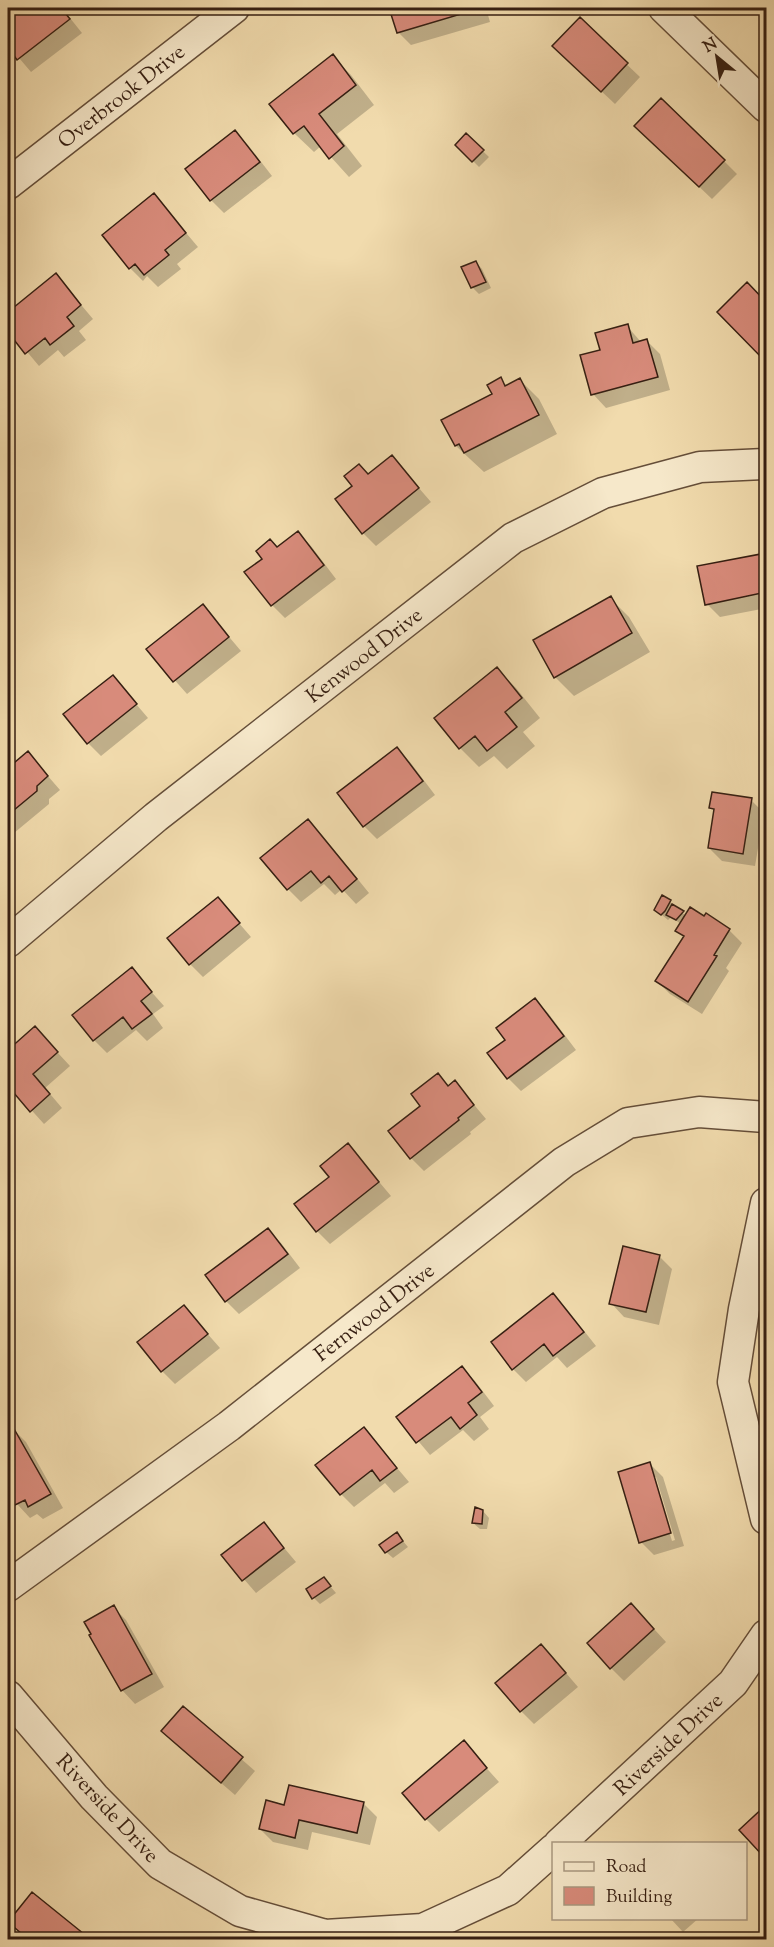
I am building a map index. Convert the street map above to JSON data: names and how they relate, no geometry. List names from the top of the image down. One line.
{"streets":{"street":["Overbrook Drive","Kenwood Drive","Fernwood Drive","Riverside Drive"]},"legend":["Road","Building"],"north":"top left"}
